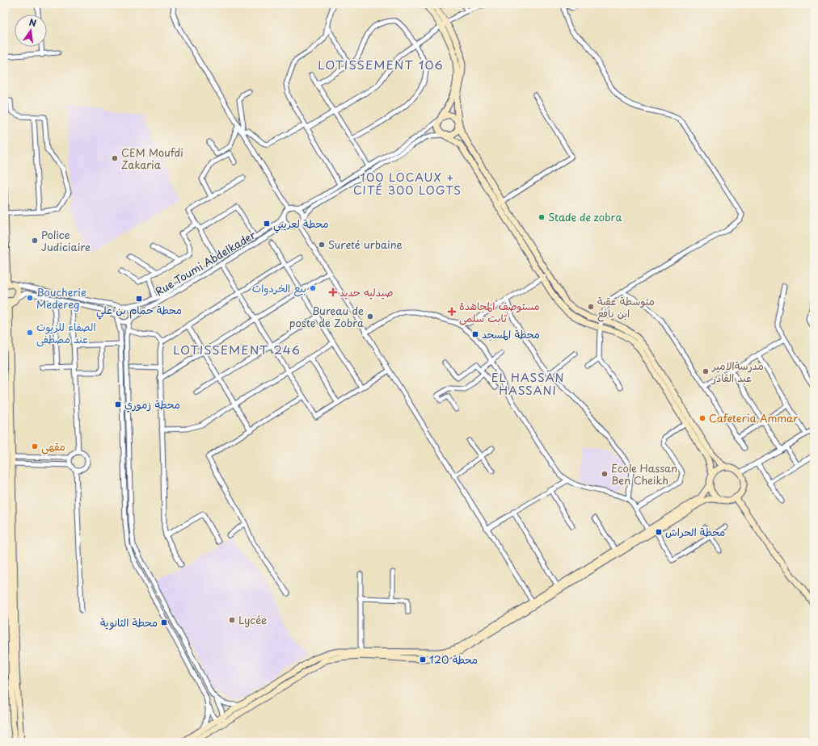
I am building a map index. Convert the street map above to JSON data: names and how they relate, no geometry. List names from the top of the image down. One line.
{"streets":{"street":["Rue Toumi Abdelkader"]},"districts":["LOTISSEMENT 106","100 LOCAUX + CITÉ 300 LOGTS","LOTISSEMENT 246","EL HASSAN HASSANI"],"places":{"other":["CEM Moufdi Zakaria","Stade de zobra","Police Judiciaire","Sureté urbaine","بيع الخردوات","Boucherie Medereg","متوسطة عقبة ابن نافع","Bureau de poste de Zobra","الصفاء للزيوت عند مصطفى","مدرسةالامير عبد القادر","Cafeteria Ammar","مقهى","Ecole Hassan Ben Cheikh","Lycée"],"transit":["محطة لعريبي","محطة حمام بن علي","محطة المسجد","محطة زموري","محطة الحراش","محطة الثانوية","محطة 120"],"health":["صيدليه حديد","مستوصف المجاهدة ثابت سلمى"]},"north":"top"}
